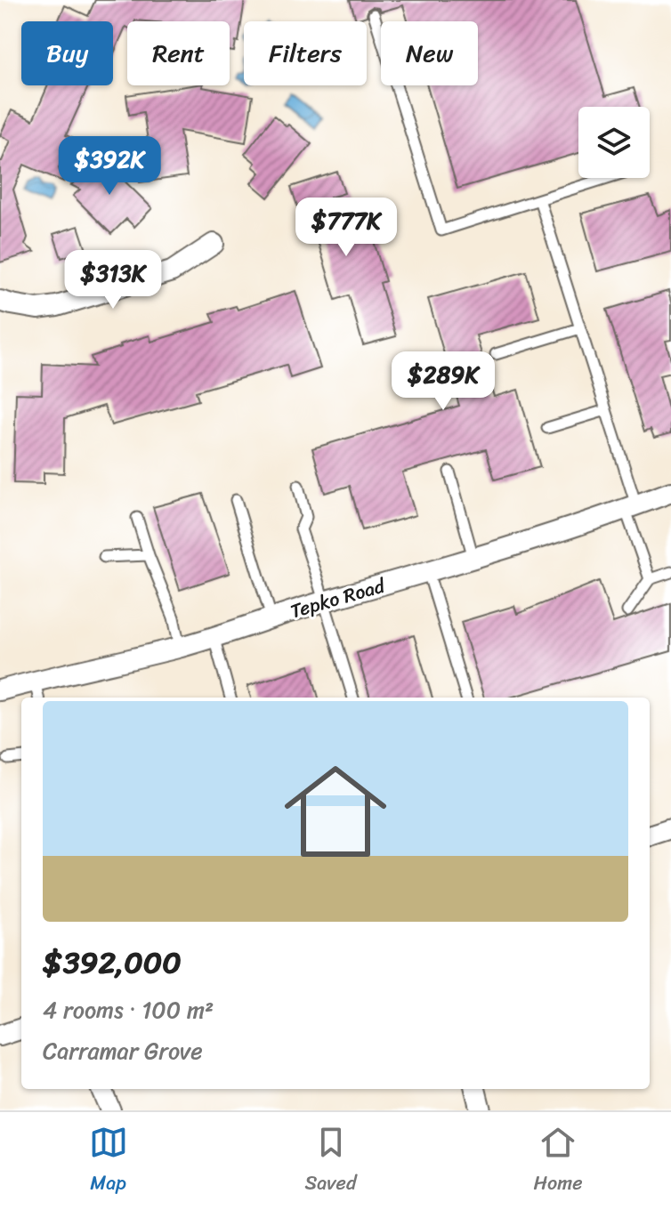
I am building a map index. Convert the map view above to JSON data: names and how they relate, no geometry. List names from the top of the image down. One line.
{"streets":{"street":["Tepko Road"]},"page":{"chip":["Buy","Rent","Filters","New"],"price":["$392K","$777K","$313K","$289K"],"list":[{"name":"$392,000","note":"4 rooms · 100 m² · Carramar Grove"}],"tabs":["Map","Saved","Home"]}}
